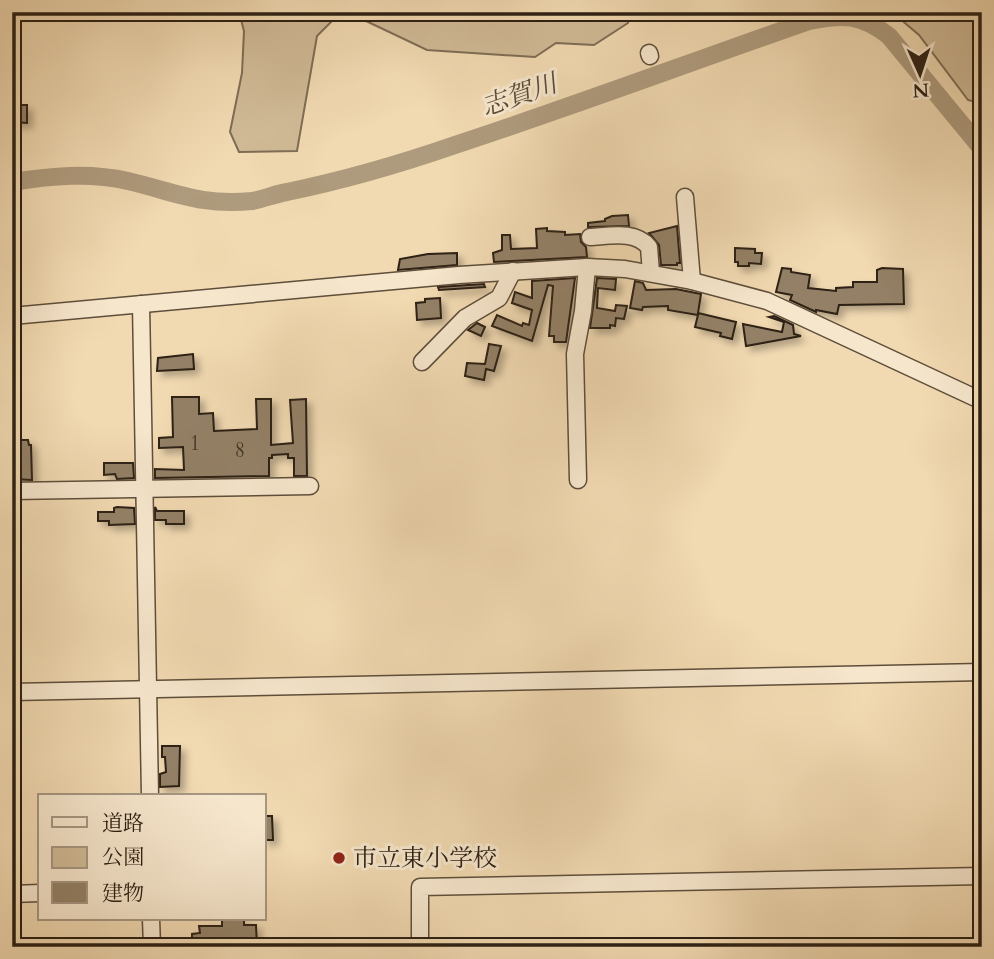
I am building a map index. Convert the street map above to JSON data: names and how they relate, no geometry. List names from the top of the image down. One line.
{"water":["志賀川"],"places":["市立東小学校"],"house_numbers":["1","8"],"legend":["道路","公園","建物"],"north":"bottom"}
